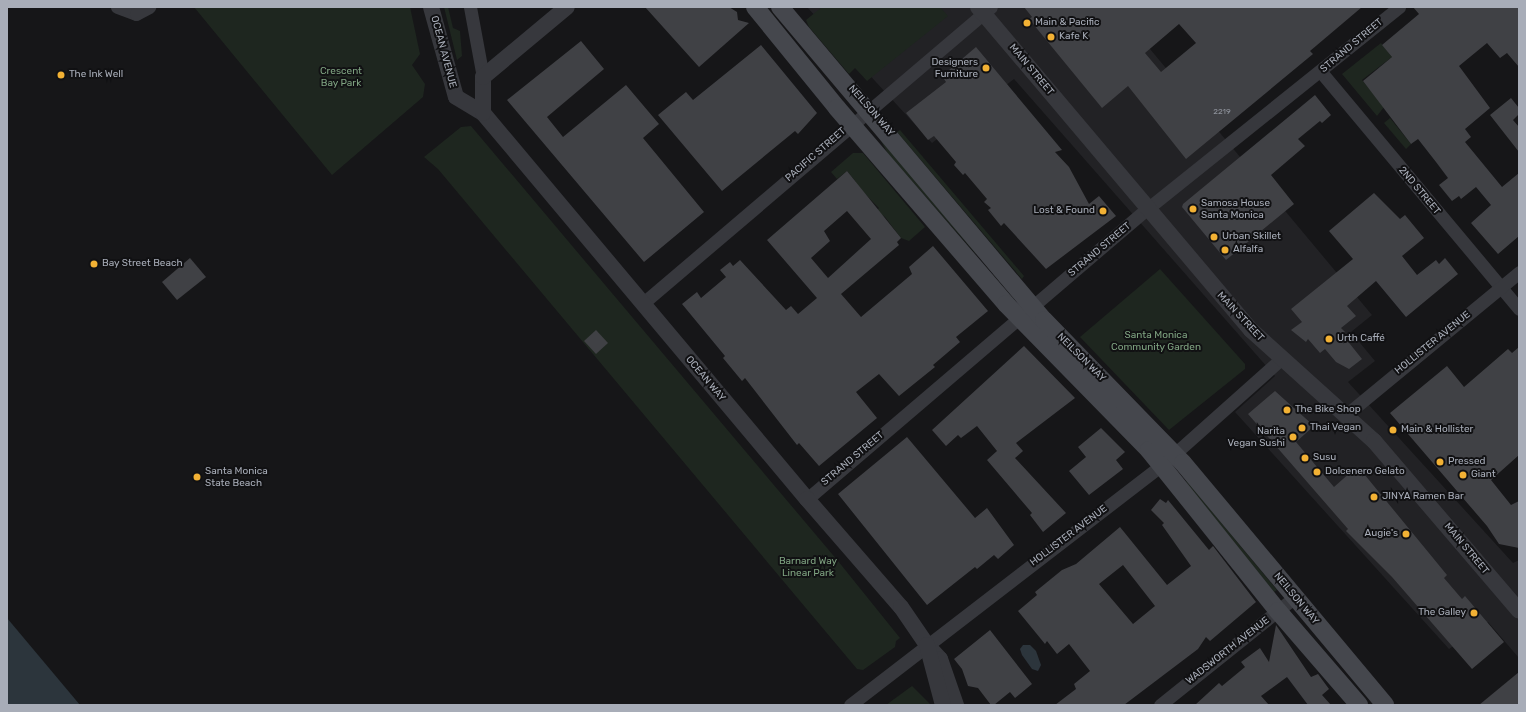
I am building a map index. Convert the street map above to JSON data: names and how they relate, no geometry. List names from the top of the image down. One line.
{"streets":{"main road":["NEILSON WAY"],"street":["STRAND STREET","OCEAN AVENUE","MAIN STREET","PACIFIC STREET","2ND STREET","HOLLISTER AVENUE","OCEAN WAY","WADSWORTH AVENUE"]},"crossings":[["STRAND STREET","MAIN STREET"],["STRAND STREET","NEILSON WAY"],["STRAND STREET","2ND STREET"],["STRAND STREET","OCEAN WAY"],["OCEAN AVENUE","OCEAN WAY"],["MAIN STREET","PACIFIC STREET"],["MAIN STREET","HOLLISTER AVENUE"],["NEILSON WAY","PACIFIC STREET"],["NEILSON WAY","HOLLISTER AVENUE"],["NEILSON WAY","WADSWORTH AVENUE"],["PACIFIC STREET","OCEAN WAY"],["2ND STREET","HOLLISTER AVENUE"],["HOLLISTER AVENUE","OCEAN WAY"]],"parks":["Crescent Bay Park","Santa Monica Community Garden","Barnard Way Linear Park"],"places":["Main & Pacific","Kafe K","Designers Furniture","The Ink Well","Samosa House Santa Monica","Lost & Found","Urban Skillet","Alfalfa","Bay Street Beach","Urth Caffé","The Bike Shop","Thai Vegan","Main & Hollister","Narita Vegan Sushi","Susu","Pressed","Dolcenero Gelato","Giant","Santa Monica State Beach","JINYA Ramen Bar","Augie's","The Galley"],"house_numbers":["2219"]}
